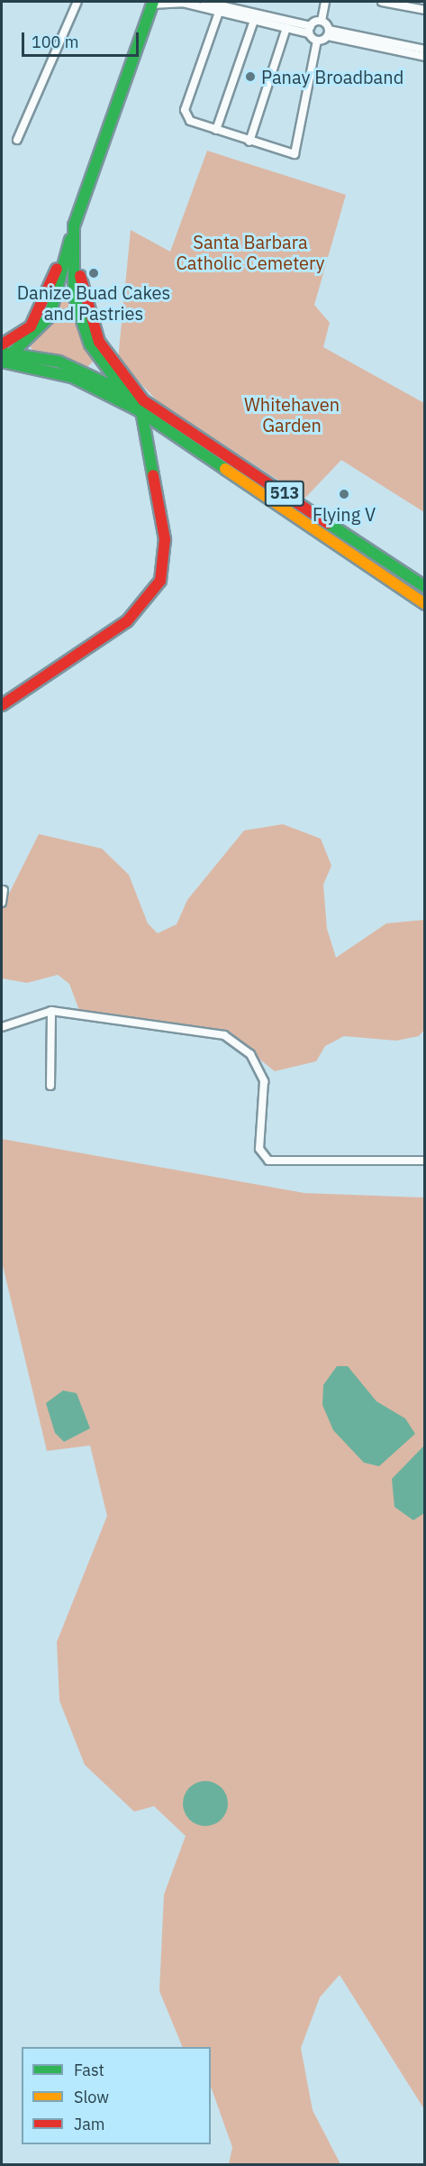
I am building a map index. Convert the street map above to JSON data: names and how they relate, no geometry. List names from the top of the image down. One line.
{"streets":{"main road":["513"]},"parks":["Santa Barbara Catholic Cemetery","Whitehaven Garden"],"places":["Panay Broadband","Danize Buad Cakes and Pastries","Flying V"],"legend":["Fast","Slow","Jam"],"scale_bar":"100 m"}
